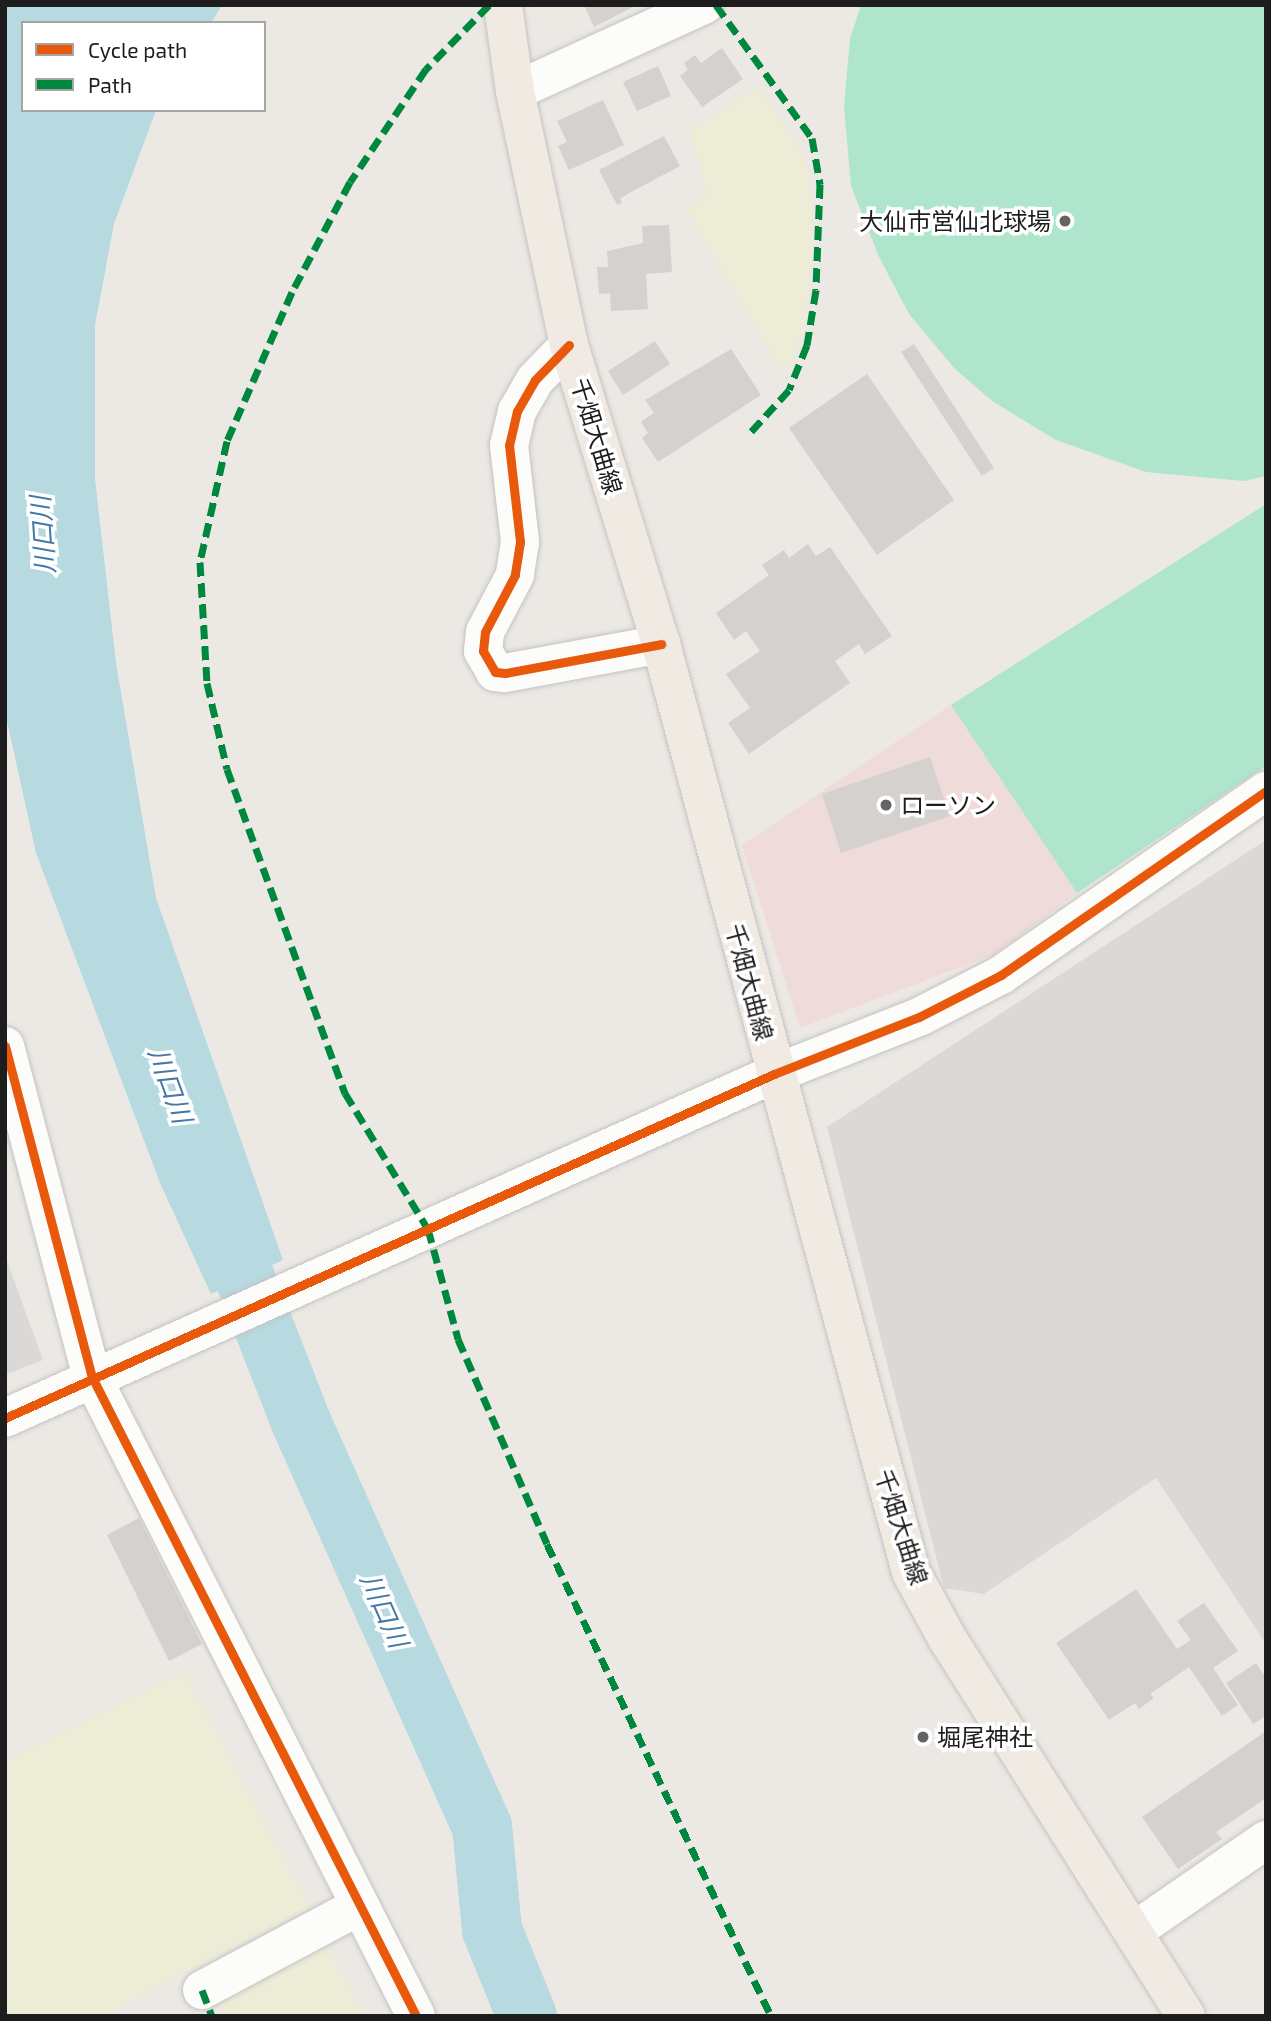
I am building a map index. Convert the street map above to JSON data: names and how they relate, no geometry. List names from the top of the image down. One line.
{"streets":{"main road":["千畑大曲線"]},"water":["川口川"],"places":["大仙市営仙北球場","ローソン","堀尾神社"],"legend":["Cycle path","Path"]}
